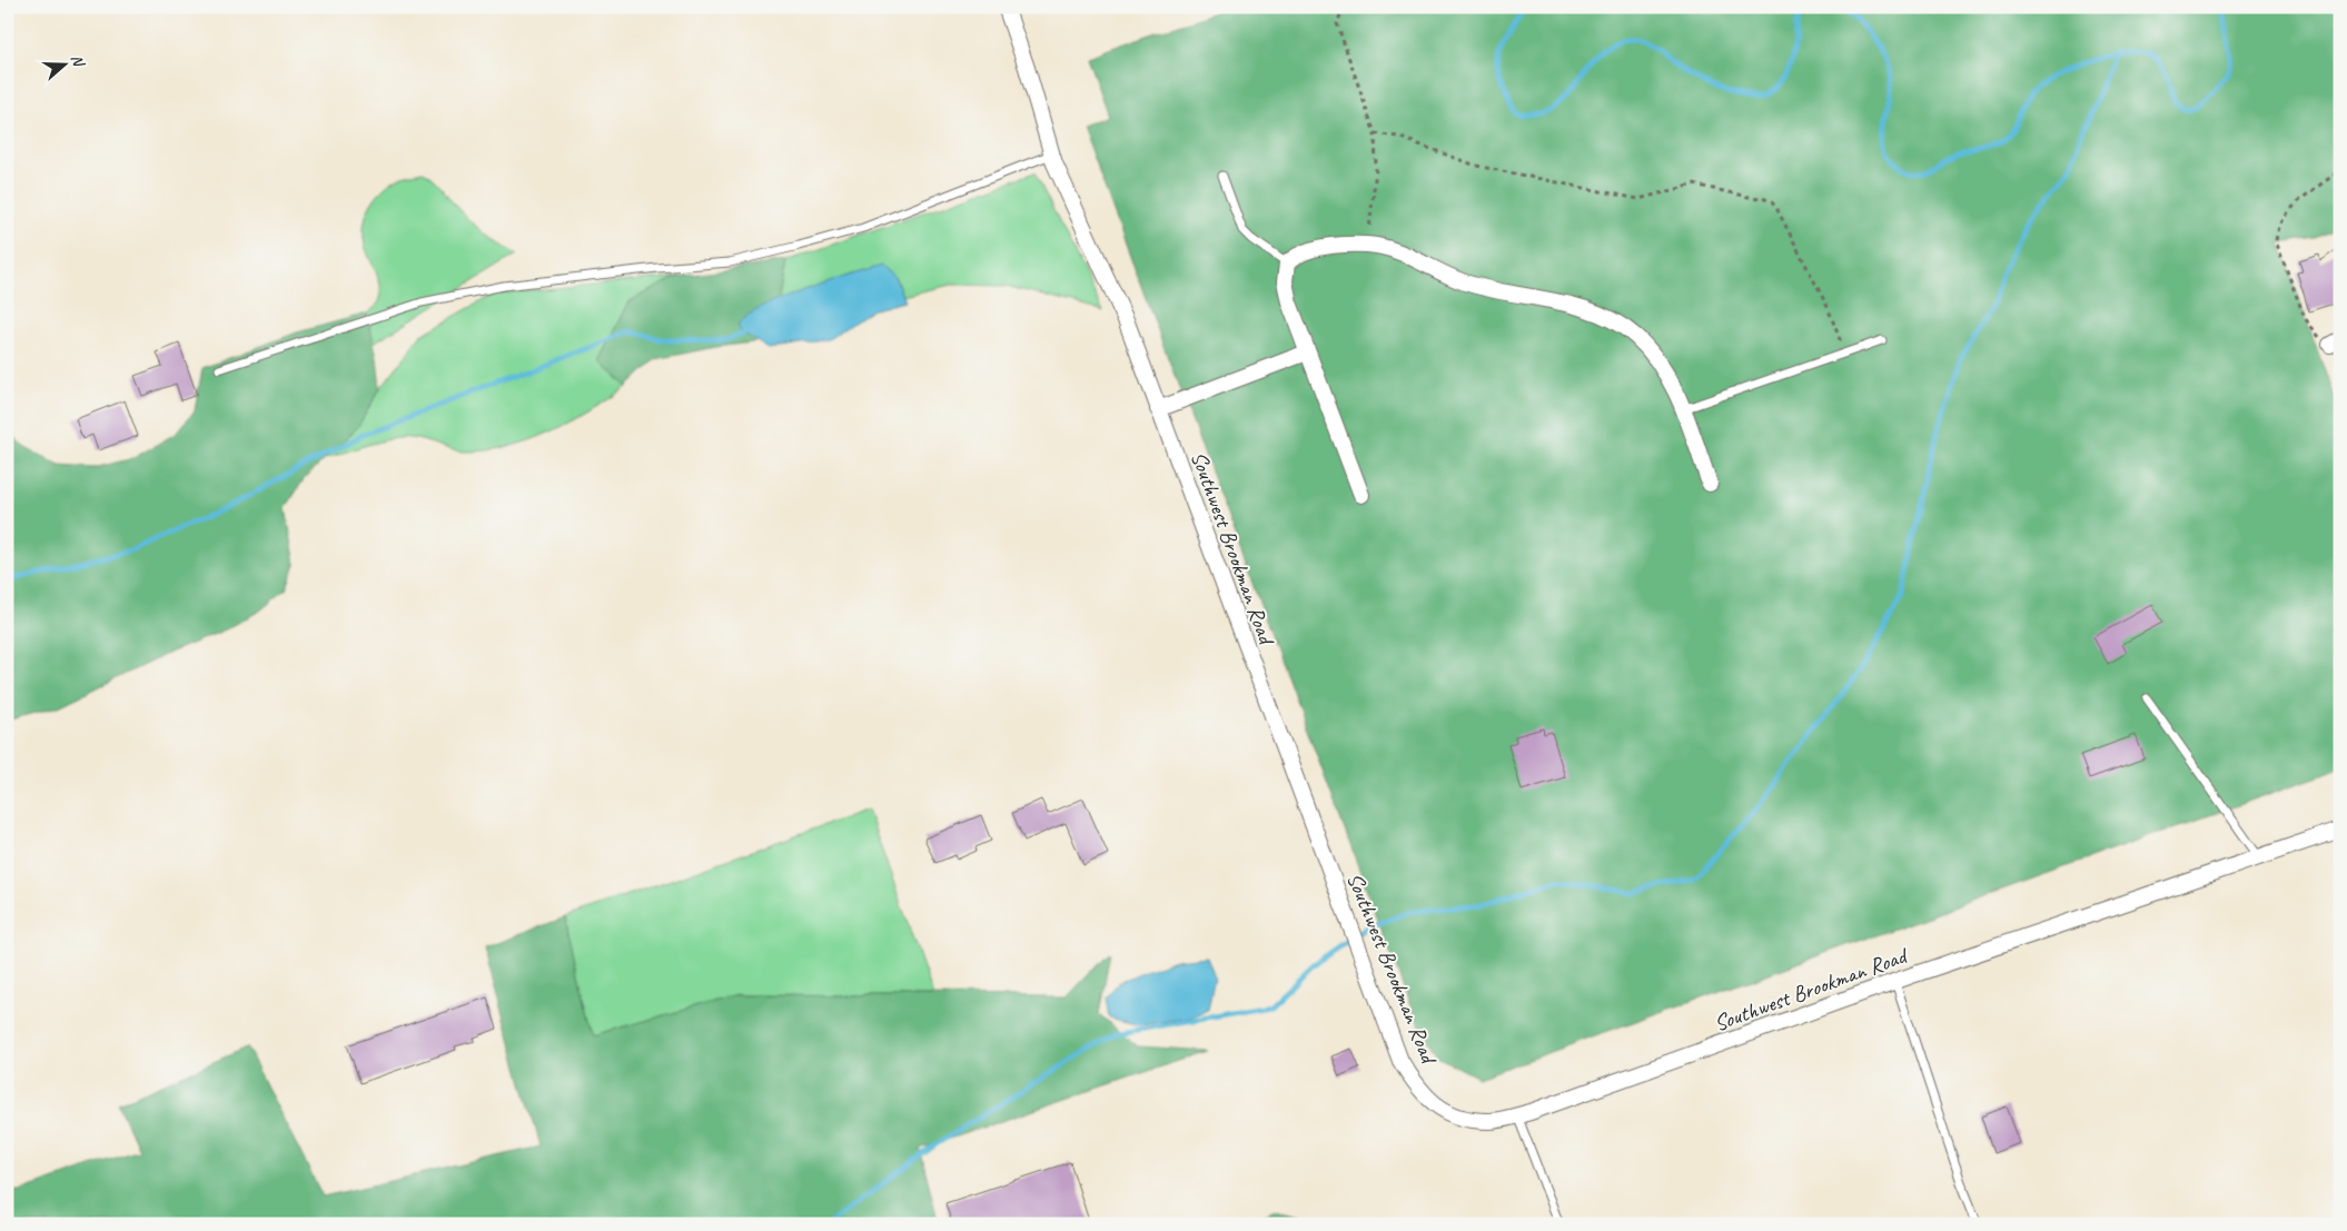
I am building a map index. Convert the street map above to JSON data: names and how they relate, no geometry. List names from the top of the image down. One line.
{"streets":{"street":["Southwest Brookman Road"]},"north":"right"}
